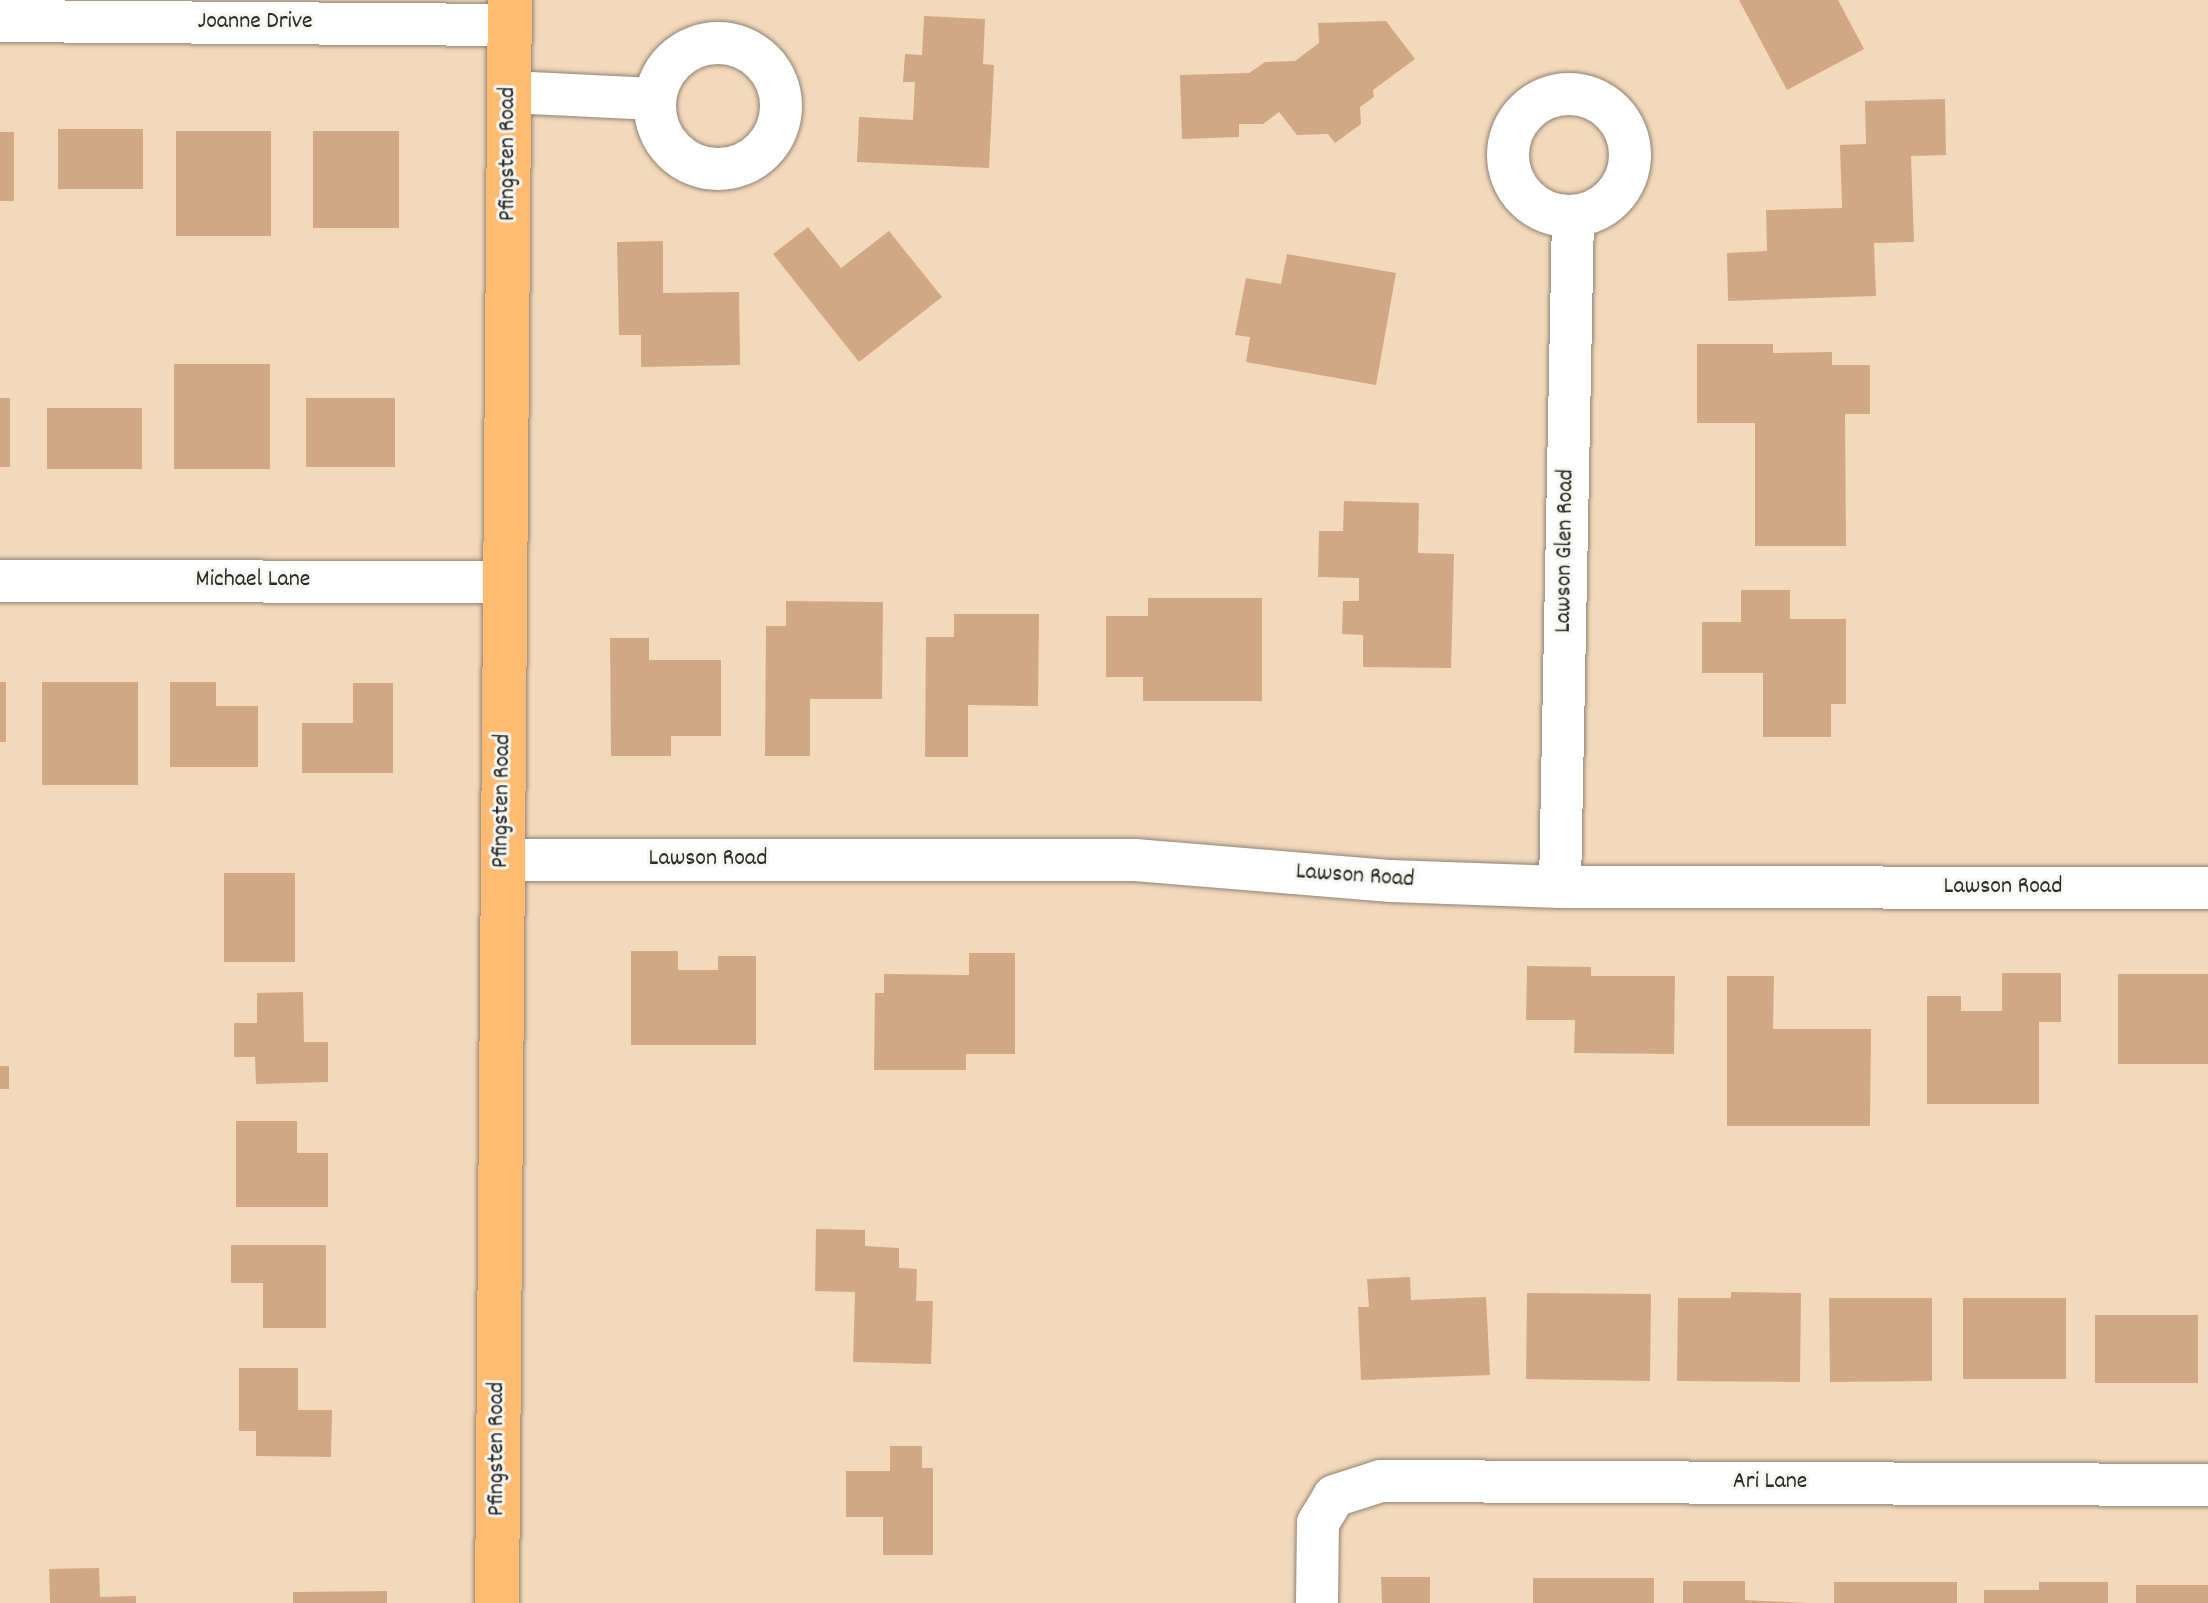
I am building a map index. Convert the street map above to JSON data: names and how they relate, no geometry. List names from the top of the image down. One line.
{"streets":{"main road":["Pfingsten Road"],"street":["Joanne Drive","Lawson Glen Road","Michael Lane","Lawson Road","Ari Lane"]},"crossings":[["Joanne Drive","Pfingsten Road"],["Pfingsten Road","Michael Lane"],["Pfingsten Road","Lawson Road"],["Lawson Glen Road","Lawson Road"]]}
